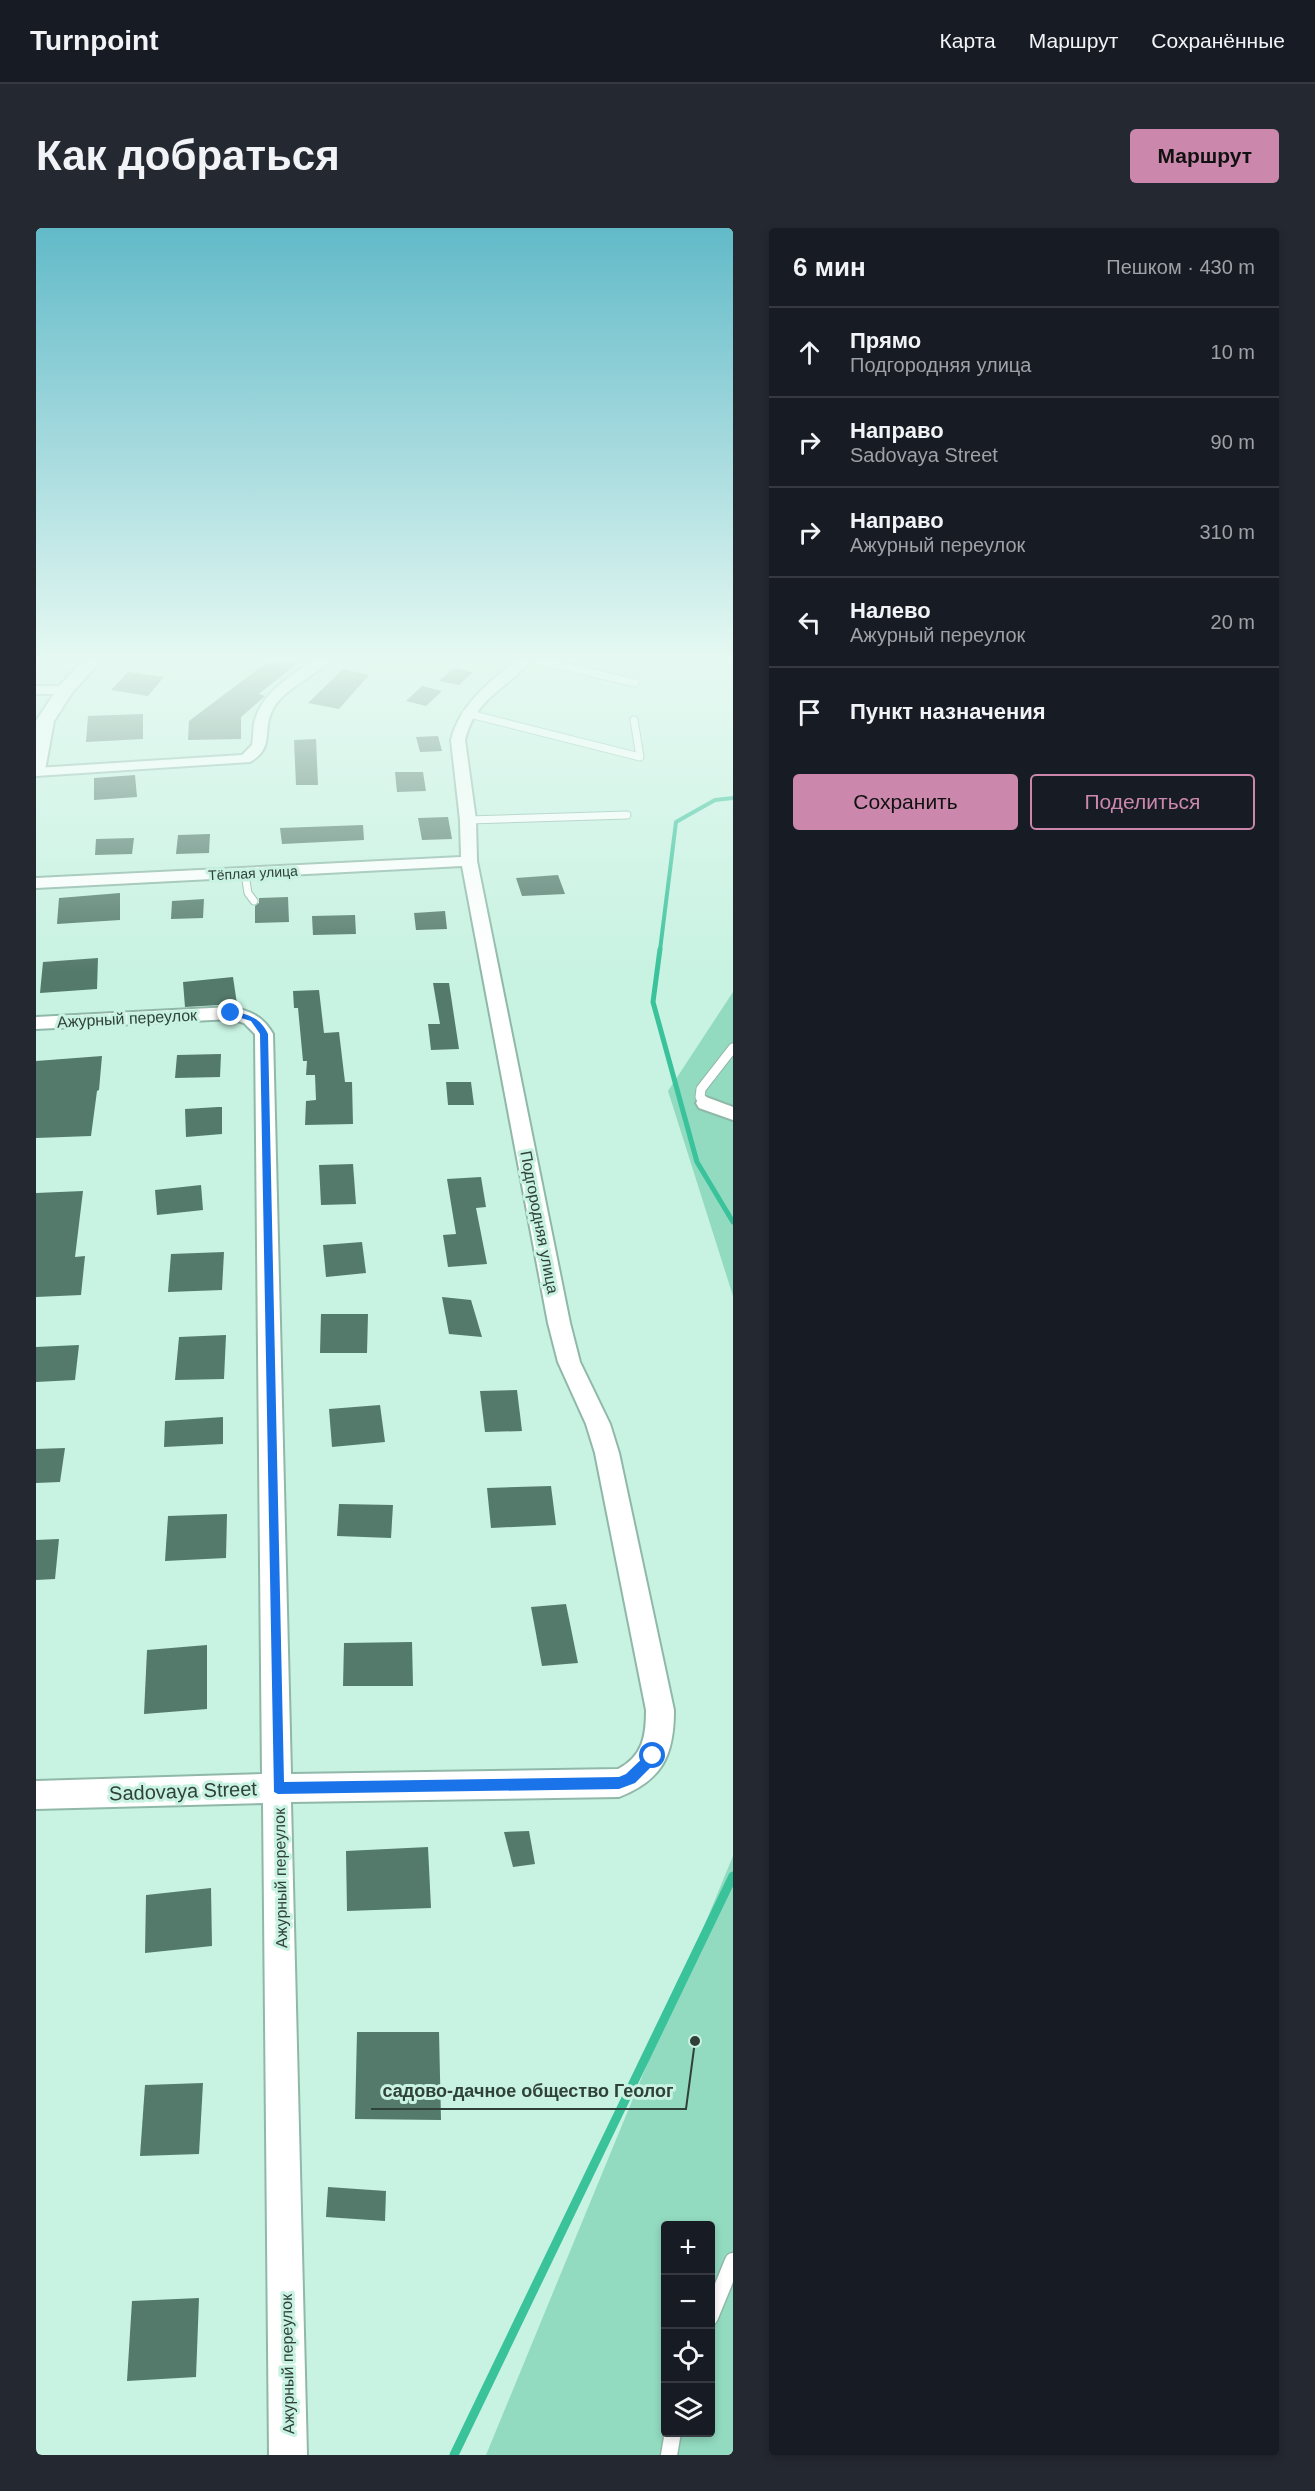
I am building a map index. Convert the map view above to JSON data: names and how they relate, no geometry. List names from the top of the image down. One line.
{"streets":{"street":["Тёплая улица","Ажурный переулок","Подгородняя улица","Sadovaya Street"]},"crossings":[["Тёплая улица","Подгородняя улица"],["Ажурный переулок","Sadovaya Street"],["Подгородняя улица","Sadovaya Street"]],"places":["садово-дачное общество Геолог"],"page":{"header":"Turnpoint","nav":["Карта","Маршрут","Сохранённые"],"buttons":["Маршрут",["Сохранить","Поделиться"]],"title":"Как добраться","heading":["6 мин","Пешком · 430 m"],"list":[["Прямо","Подгородняя улица","10 m"],["Направо","Sadovaya Street","90 m"],["Направо","Ажурный переулок","310 m"],["Налево","Ажурный переулок","20 m"],"Пункт назначения"],"map_buttons":["+","−"]}}
